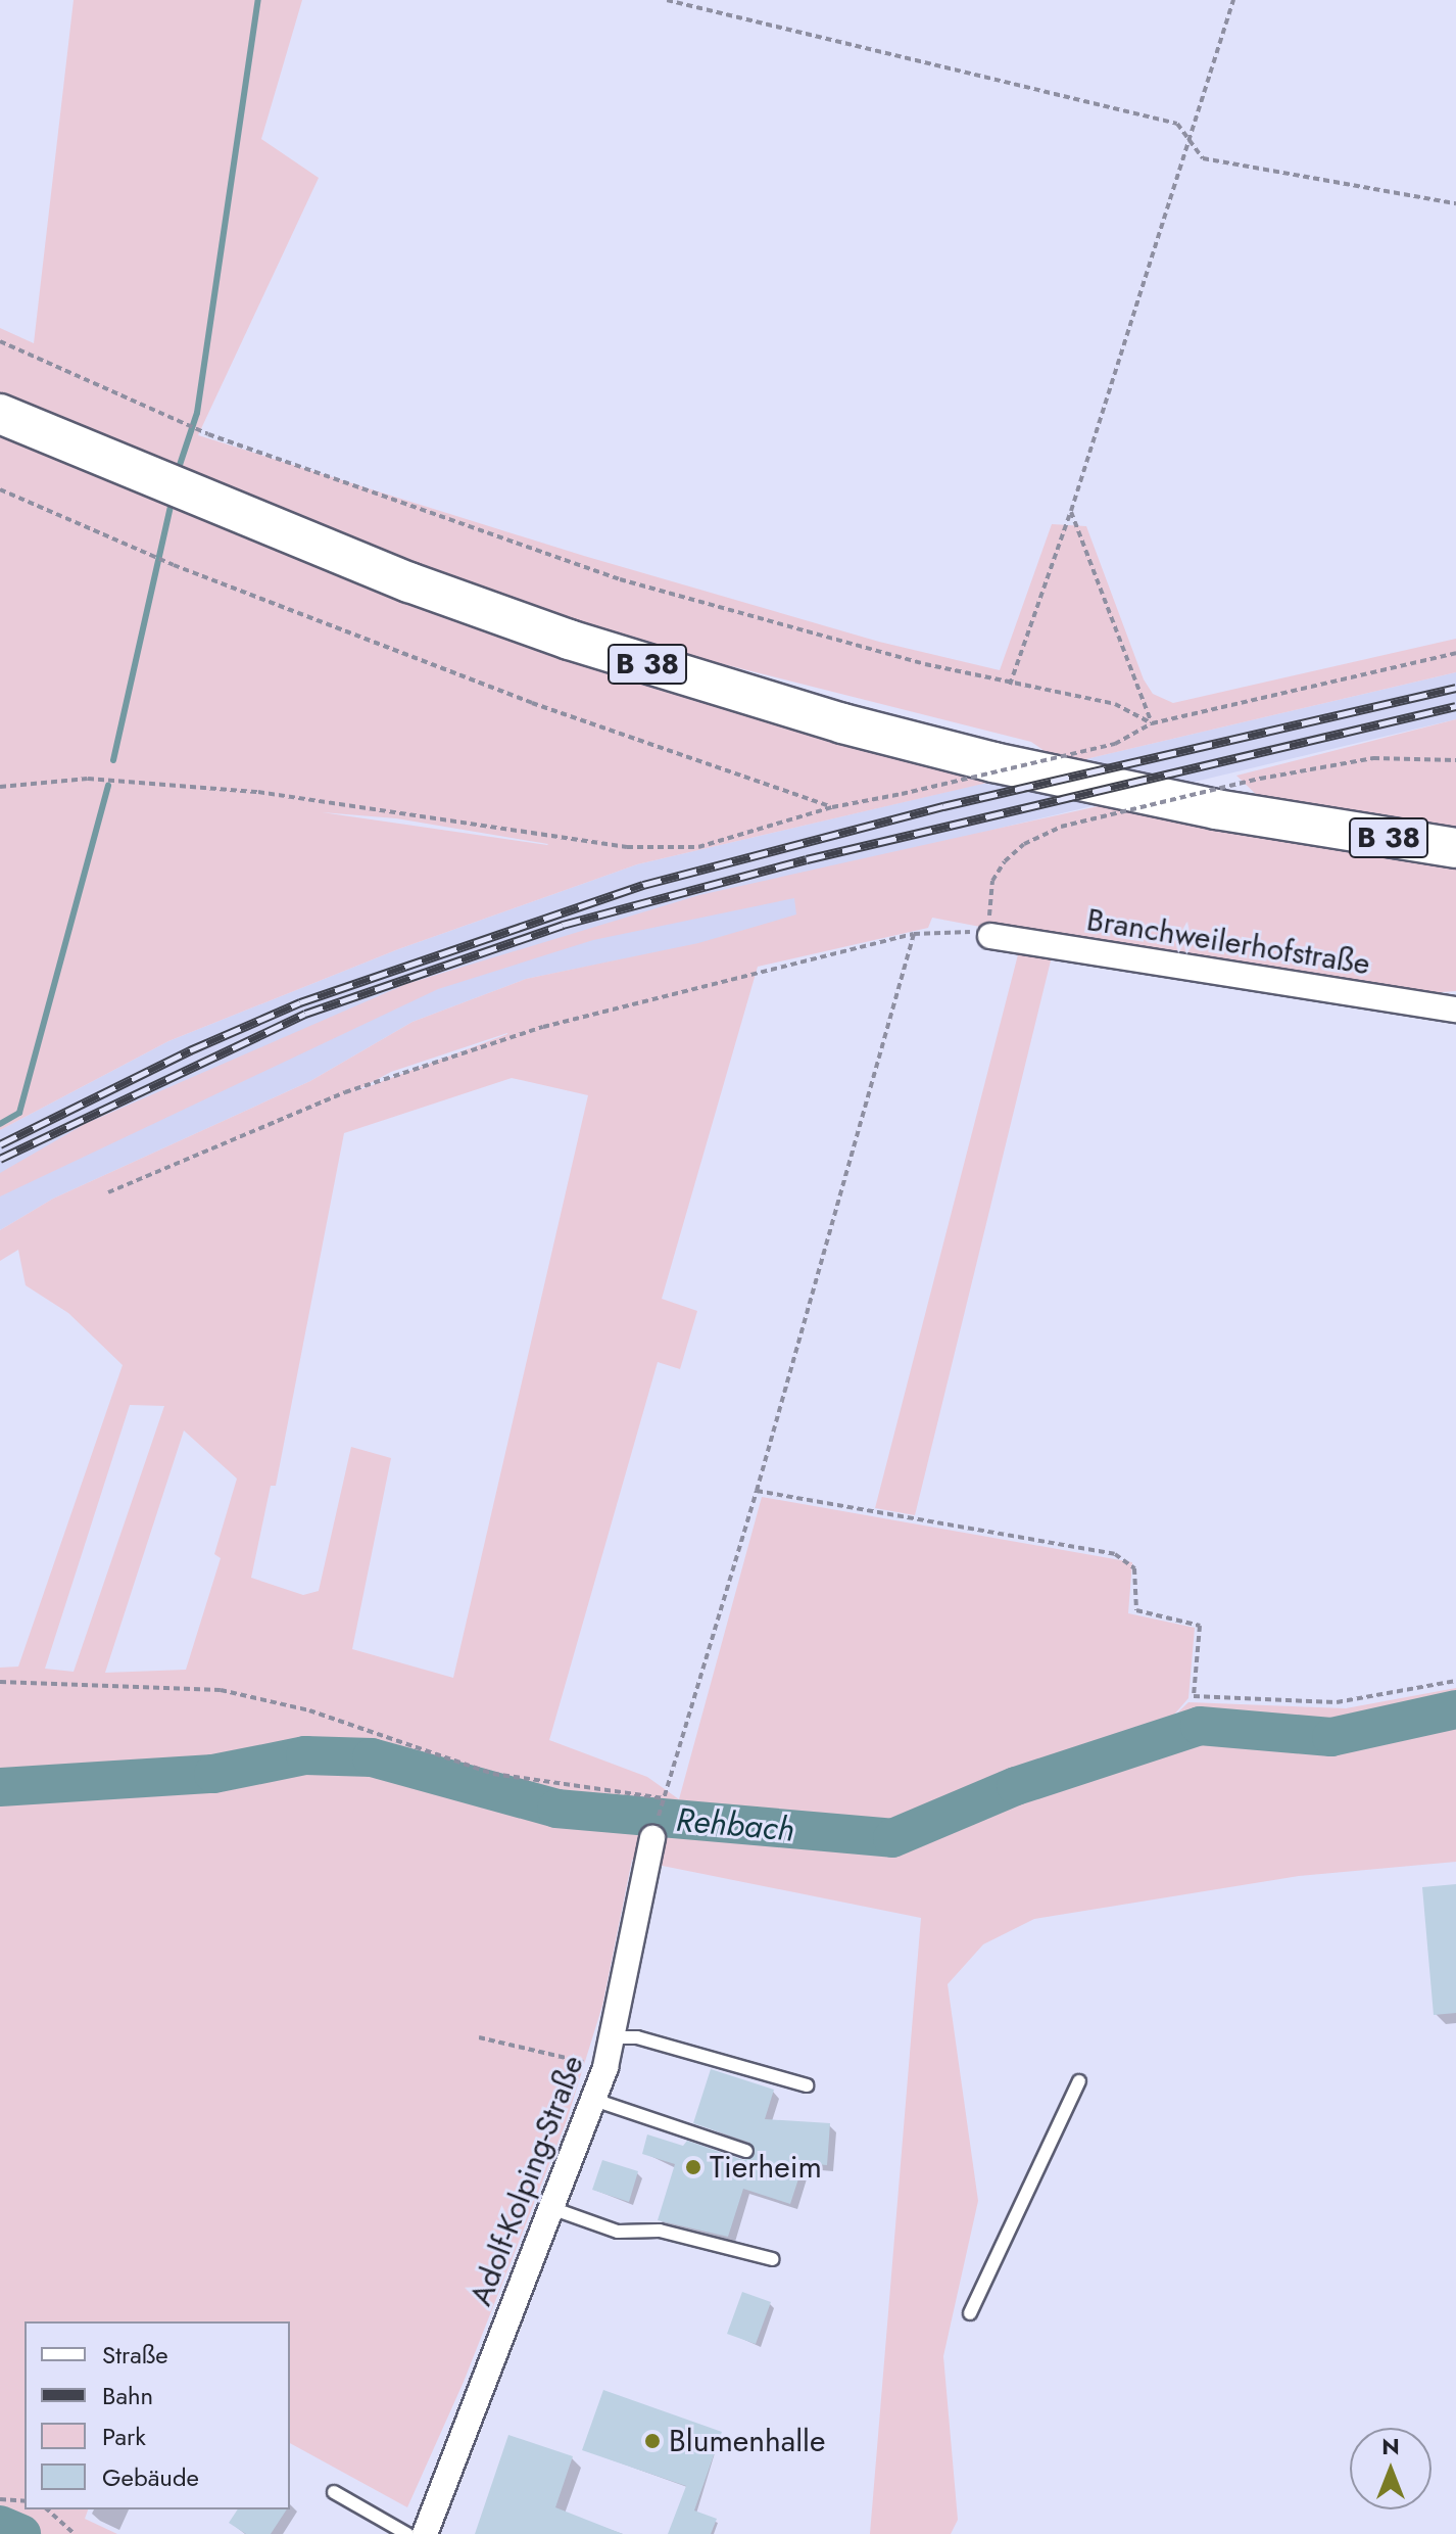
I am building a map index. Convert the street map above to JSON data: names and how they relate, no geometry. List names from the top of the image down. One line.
{"streets":{"main road":["B 38"],"street":["Branchweilerhofstraße","Adolf-Kolping-Straße"]},"water":["Rehbach"],"places":["Tierheim","Blumenhalle"],"legend":["Straße","Bahn","Park","Gebäude"],"north":"top"}
